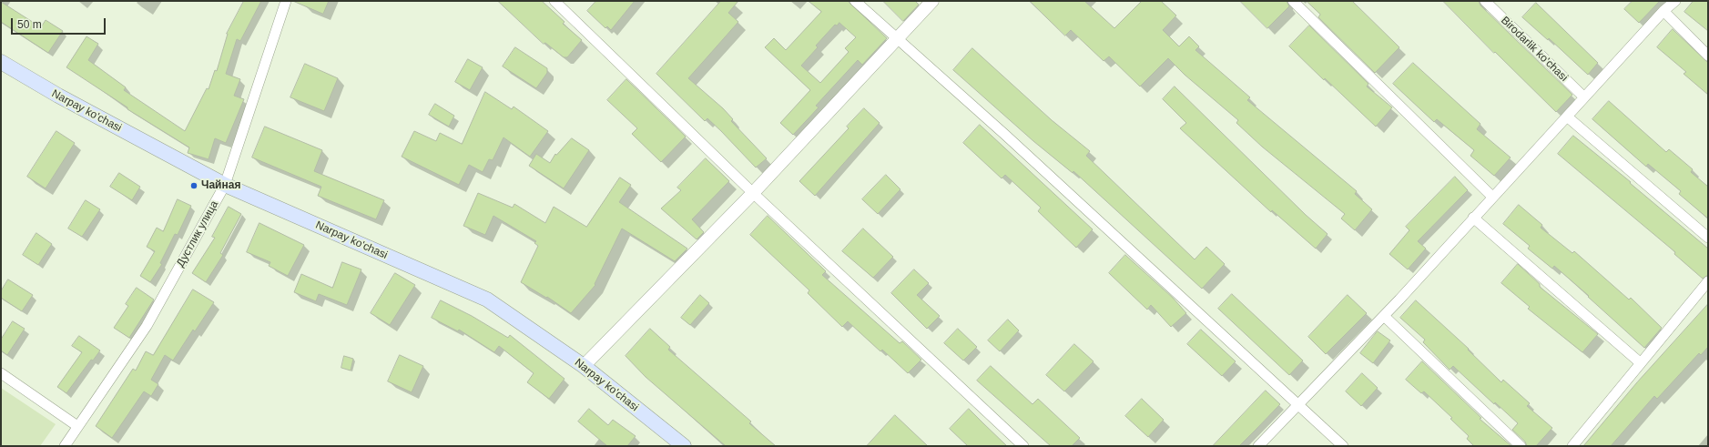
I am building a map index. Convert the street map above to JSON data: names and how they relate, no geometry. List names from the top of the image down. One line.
{"streets":{"main road":["Narpay ko'chasi"],"street":["Birodarlik ko'chasi","Дустлик улица"]},"crossings":[["Narpay ko'chasi","Дустлик улица"]],"places":["Чайная"],"scale_bar":"50 m"}
